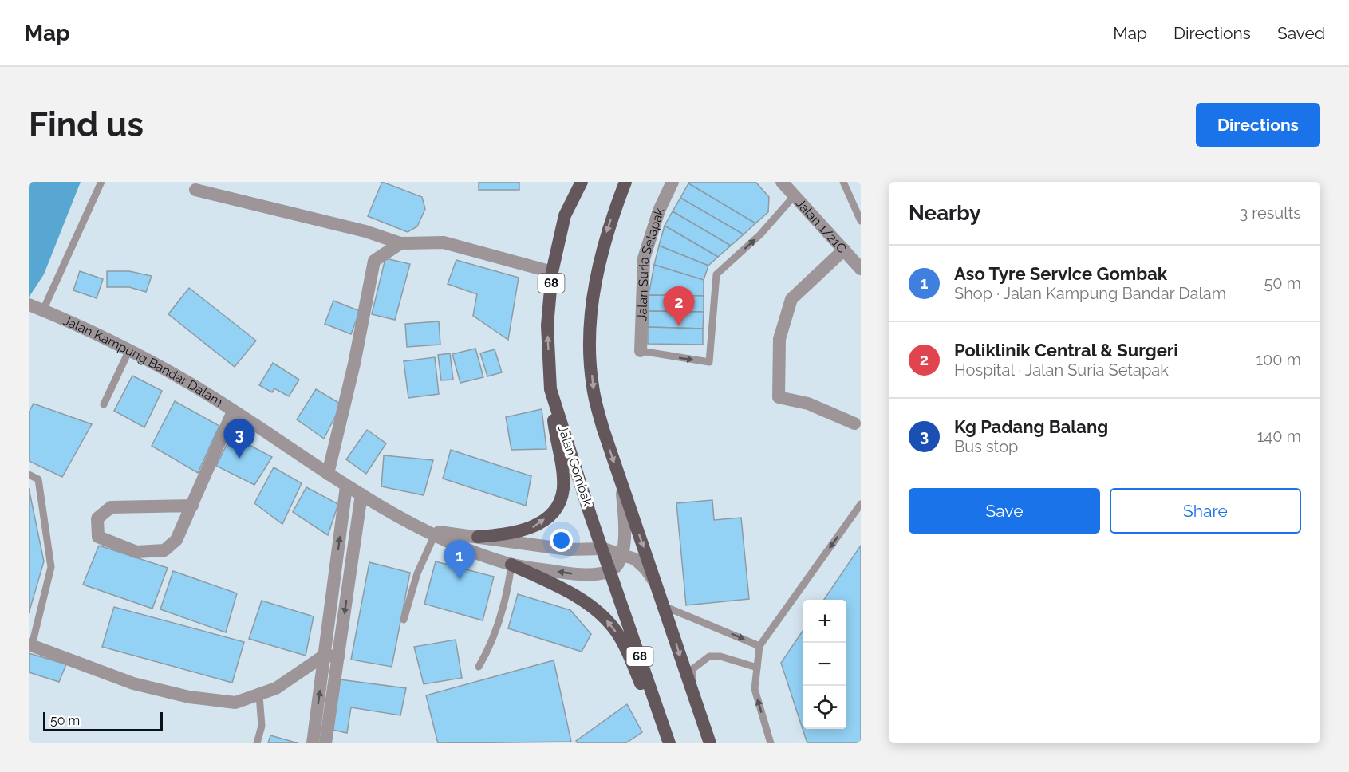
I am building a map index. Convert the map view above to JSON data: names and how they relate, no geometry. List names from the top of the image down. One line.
{"streets":{"main road":["68","Jalan Gombak"],"street":["Jalan 1/21C","Jalan Suria Setapak","Jalan Kampung Bandar Dalam"]},"crossings":[["Jalan Kampung Bandar Dalam","Jalan Gombak"]],"scale_bar":"50 m","page":{"header":"Map","nav":["Map","Directions","Saved"],"buttons":["Directions",["Save","Share"]],"title":"Find us","heading":["Nearby","3 results"],"list":[{"mark":"1","name":"Aso Tyre Service Gombak","note":"Shop · Jalan Kampung Bandar Dalam","value":"50 m"},{"mark":"2","name":"Poliklinik Central & Surgeri","note":"Hospital · Jalan Suria Setapak","value":"100 m"},{"mark":"3","name":"Kg Padang Balang","note":"Bus stop","value":"140 m"}],"pins":["2","3","1"],"map_buttons":["+","−"],"scale":"50 m"}}
